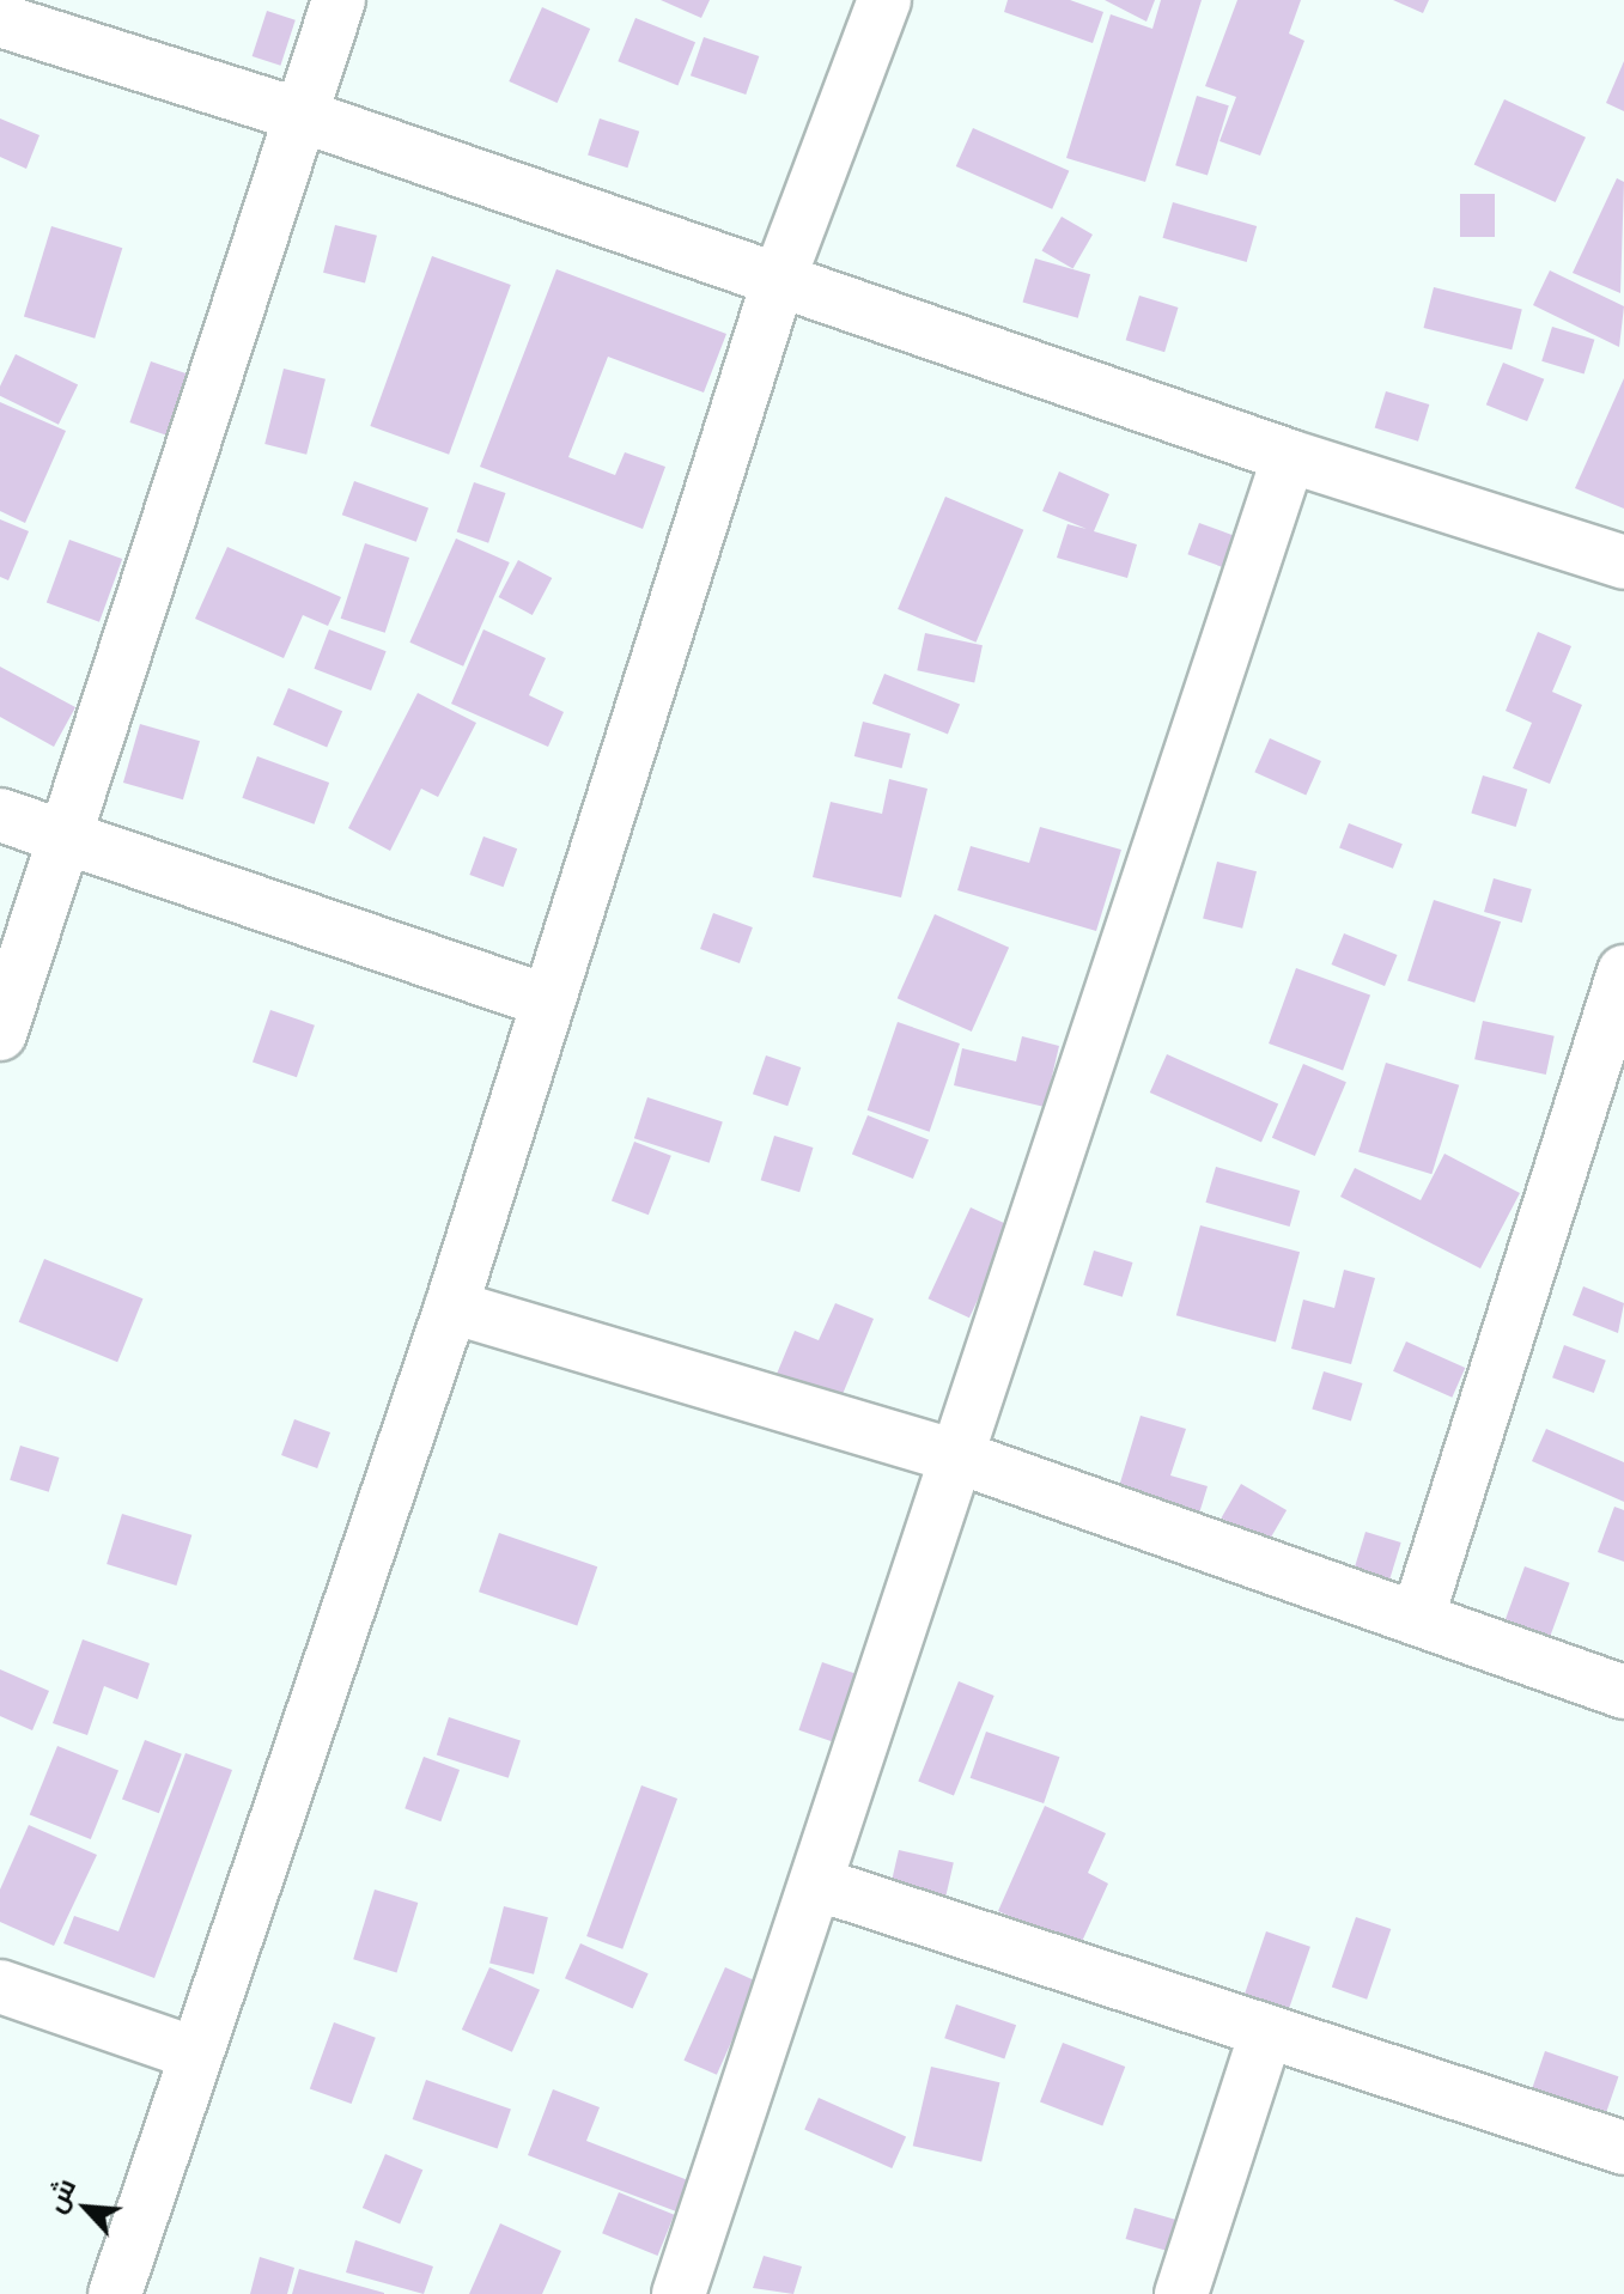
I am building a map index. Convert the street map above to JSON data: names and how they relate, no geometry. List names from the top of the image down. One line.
{"north":"top left"}
